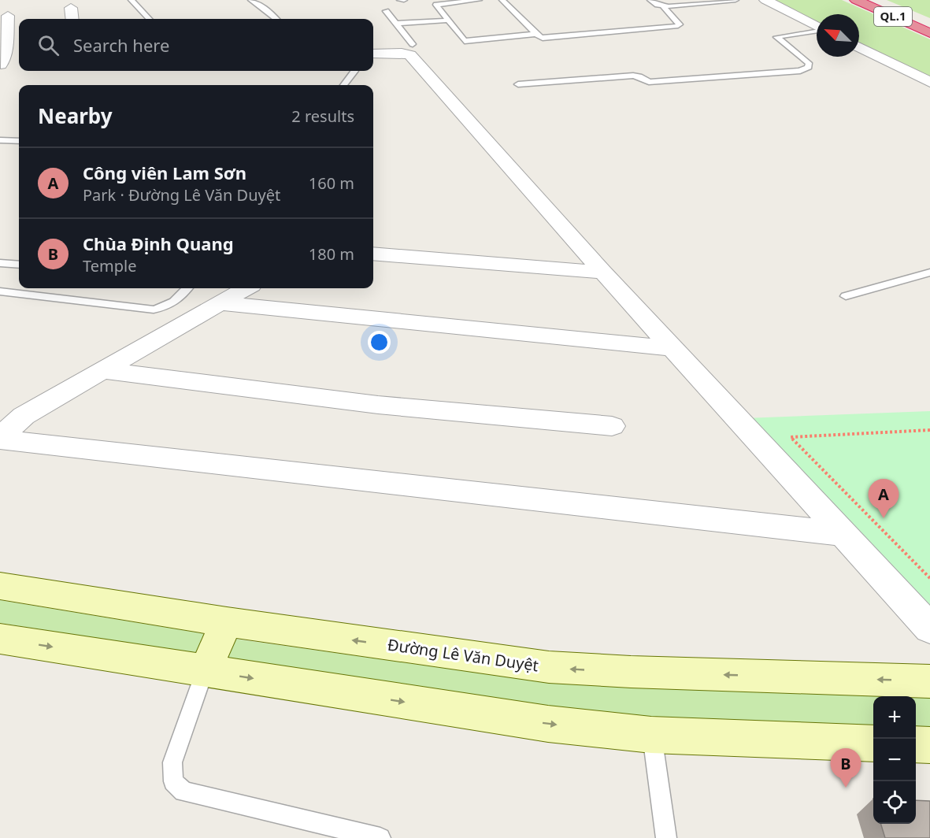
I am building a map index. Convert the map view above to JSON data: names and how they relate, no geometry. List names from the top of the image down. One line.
{"streets":{"highway":["QL.1"],"main road":["Đường Lê Văn Duyệt"]},"north":"top left","page":{"search":"Search here","heading":["Nearby","2 results"],"list":[{"mark":"A","name":"Công viên Lam Sơn","note":"Park · Đường Lê Văn Duyệt","value":"160 m"},{"mark":"B","name":"Chùa Định Quang","note":"Temple","value":"180 m"}],"pins":["A","B"],"map_buttons":["+","−"]}}
